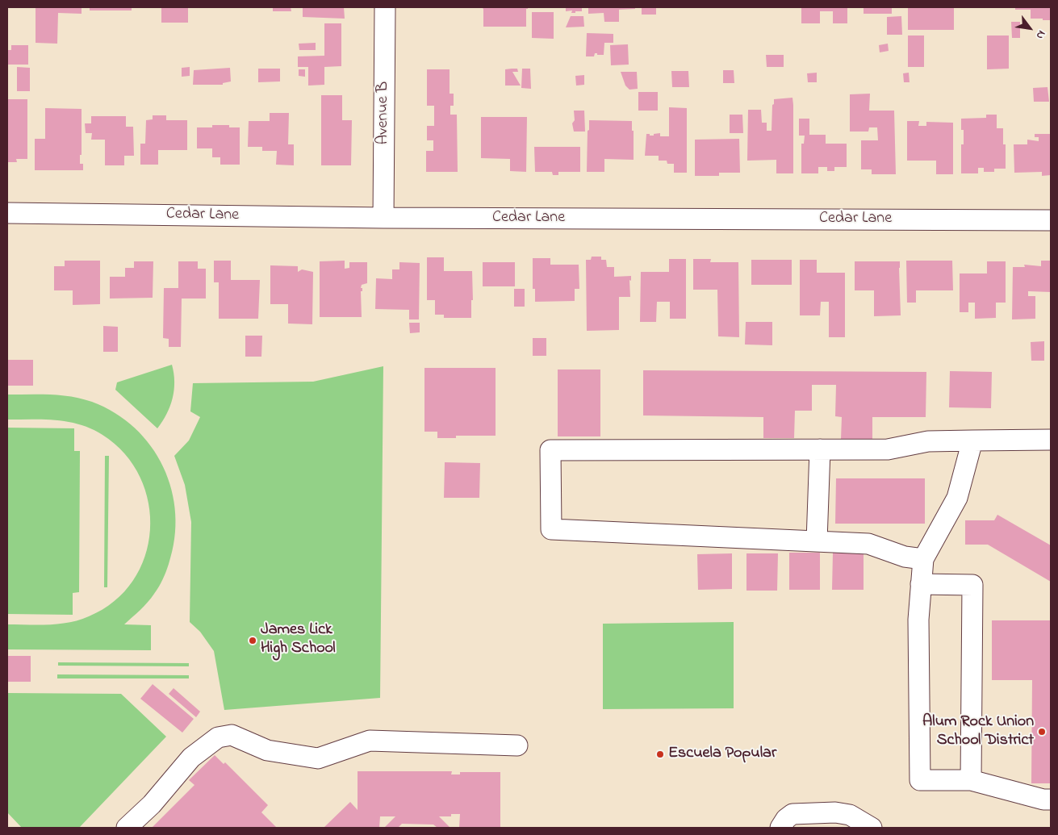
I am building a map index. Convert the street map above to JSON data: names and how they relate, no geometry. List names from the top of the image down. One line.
{"streets":{"street":["Avenue B","Cedar Lane"]},"crossings":[["Avenue B","Cedar Lane"]],"places":["James Lick High School","Alum Rock Union School District","Escuela Popular"],"north":"bottom right"}
